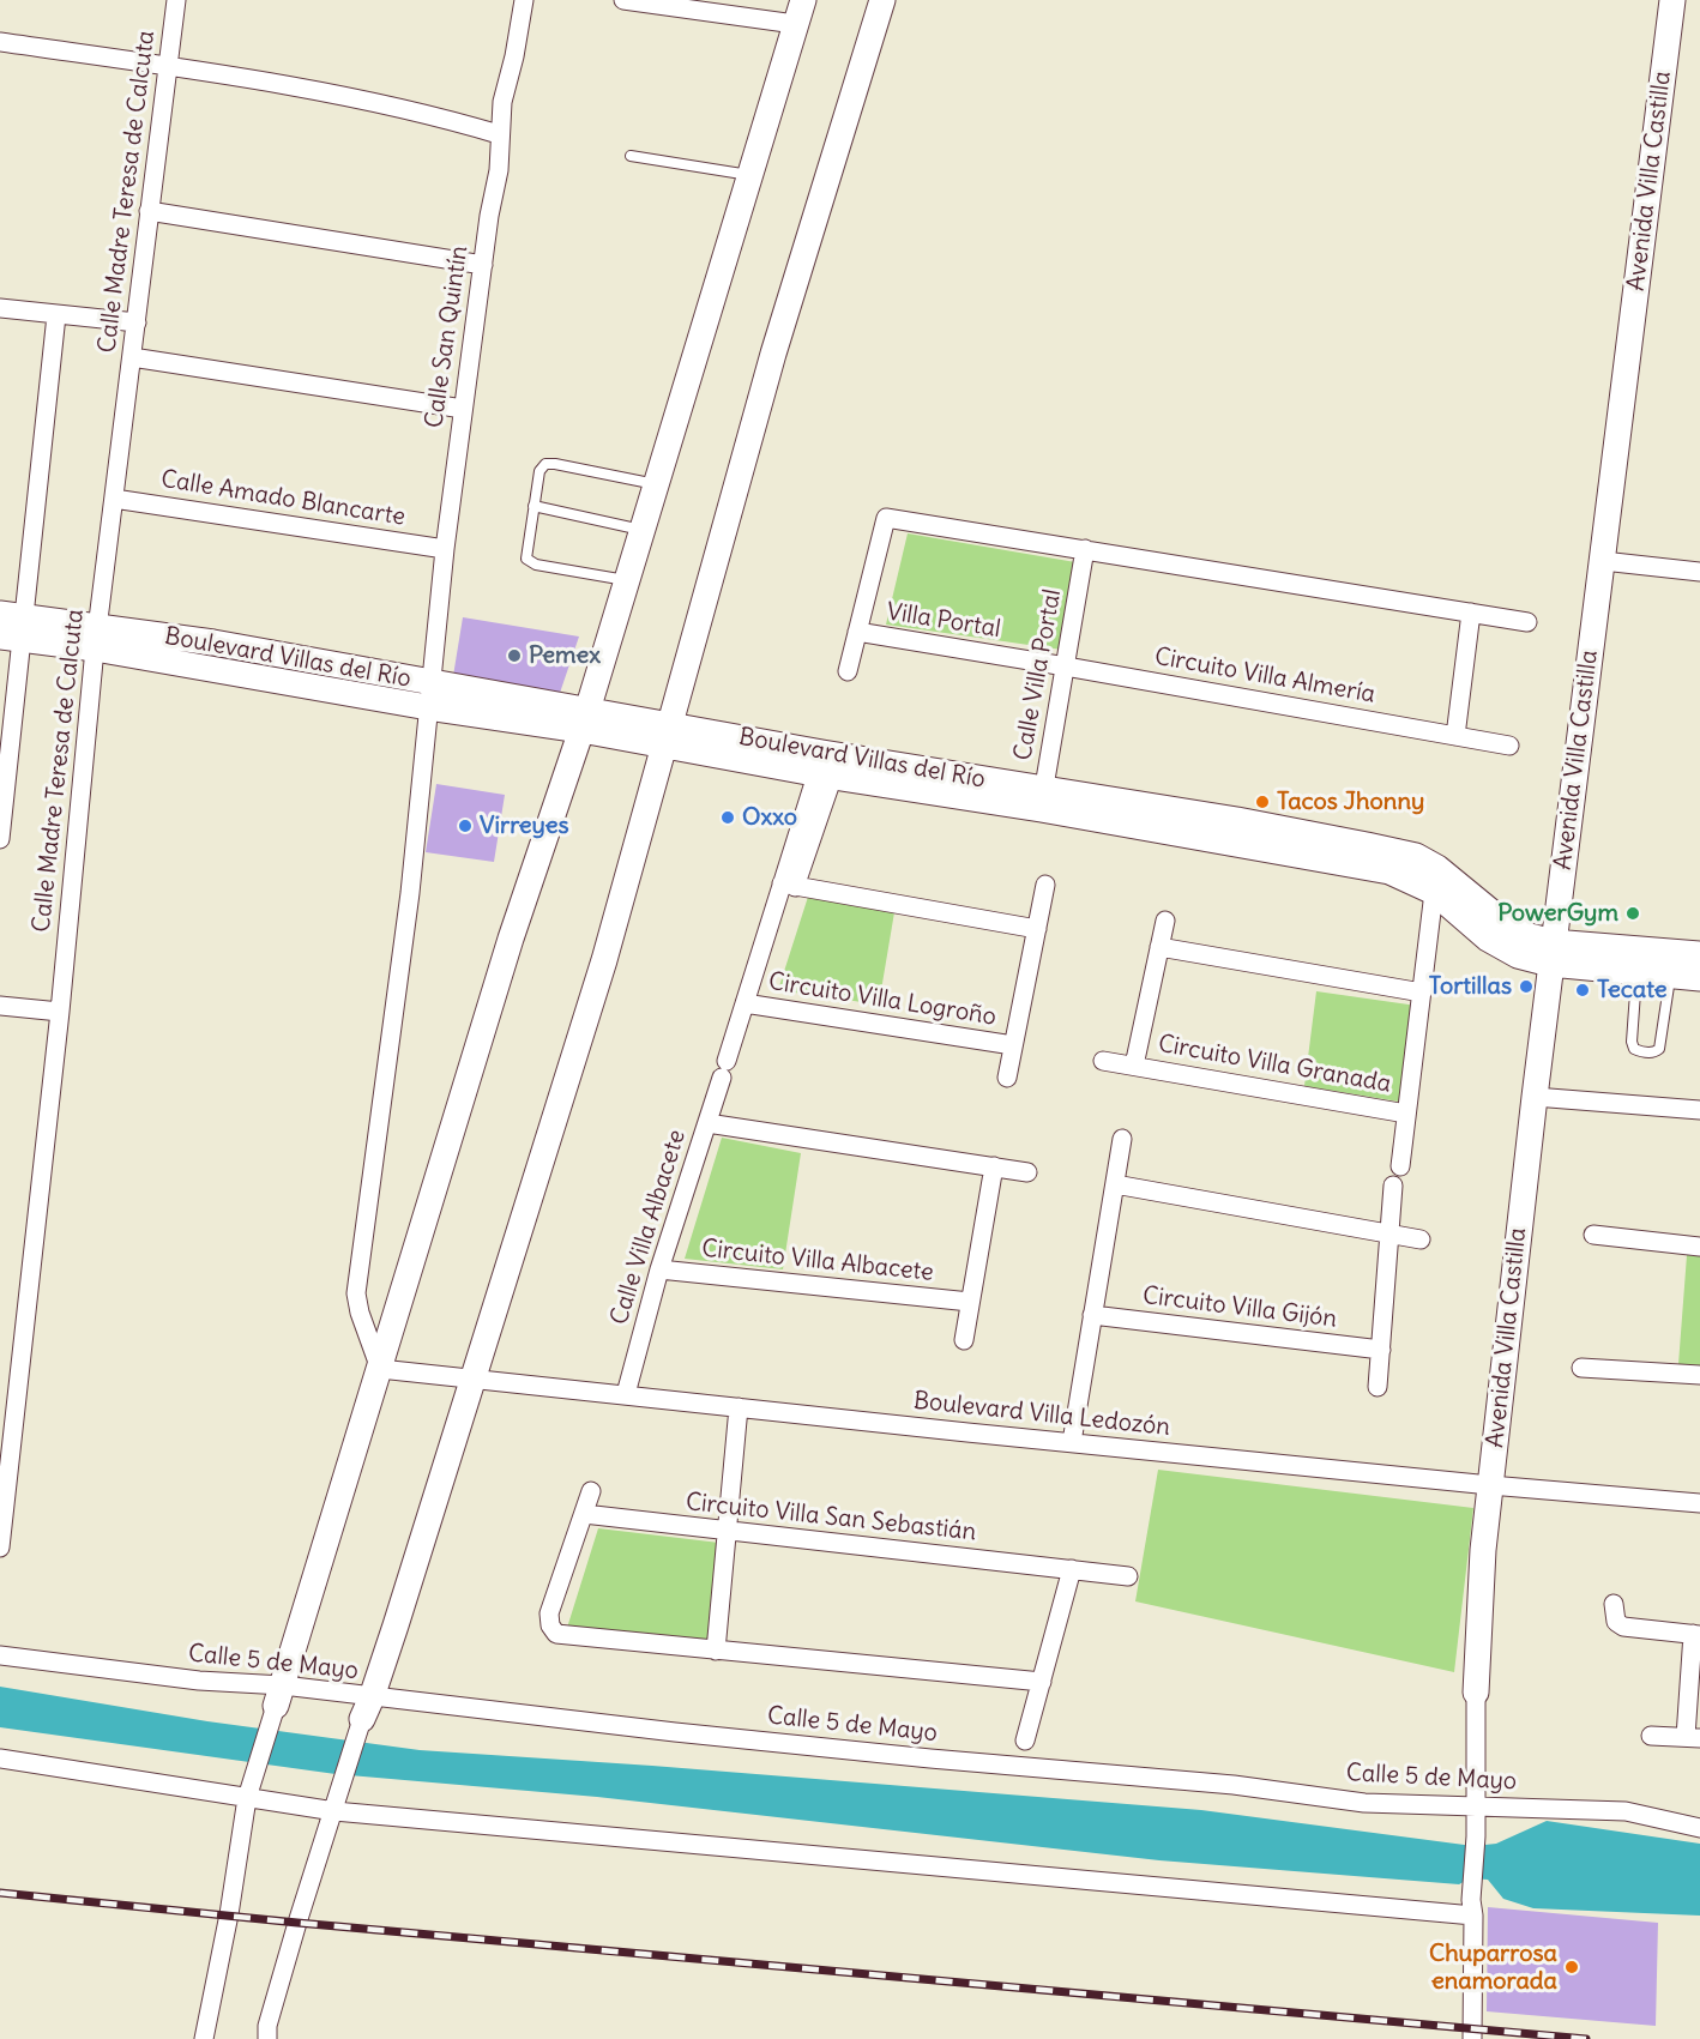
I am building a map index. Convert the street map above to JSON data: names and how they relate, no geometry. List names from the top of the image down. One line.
{"streets":{"street":["Avenida Villa Castilla","Calle Madre Teresa de Calcuta","Calle San Quintín","Calle Amado Blancarte","Villa Portal","Boulevard Villas del Río","Calle Villa Portal","Circuito Villa Almería","Circuito Villa Logroño","Circuito Villa Granada","Calle Villa Albacete","Circuito Villa Albacete","Circuito Villa Gijón","Boulevard Villa Ledozón","Circuito Villa San Sebastián","Calle 5 de Mayo"]},"crossings":[["Avenida Villa Castilla","Boulevard Villas del Río"],["Avenida Villa Castilla","Boulevard Villa Ledozón"],["Calle Madre Teresa de Calcuta","Calle Amado Blancarte"],["Calle Madre Teresa de Calcuta","Boulevard Villas del Río"],["Calle San Quintín","Calle Amado Blancarte"],["Calle San Quintín","Boulevard Villas del Río"],["Calle San Quintín","Boulevard Villa Ledozón"],["Villa Portal","Calle Villa Portal"],["Villa Portal","Circuito Villa Almería"],["Boulevard Villas del Río","Calle Villa Portal"],["Boulevard Villas del Río","Circuito Villa Granada"],["Boulevard Villas del Río","Calle Villa Albacete"],["Calle Villa Portal","Circuito Villa Almería"],["Circuito Villa Logroño","Calle Villa Albacete"],["Calle Villa Albacete","Circuito Villa Albacete"],["Calle Villa Albacete","Boulevard Villa Ledozón"]],"places":["Pemex","Tacos Jhonny","Oxxo","Virreyes","PowerGym","Tortillas","Tecate","Chuparrosa enamorada"]}
